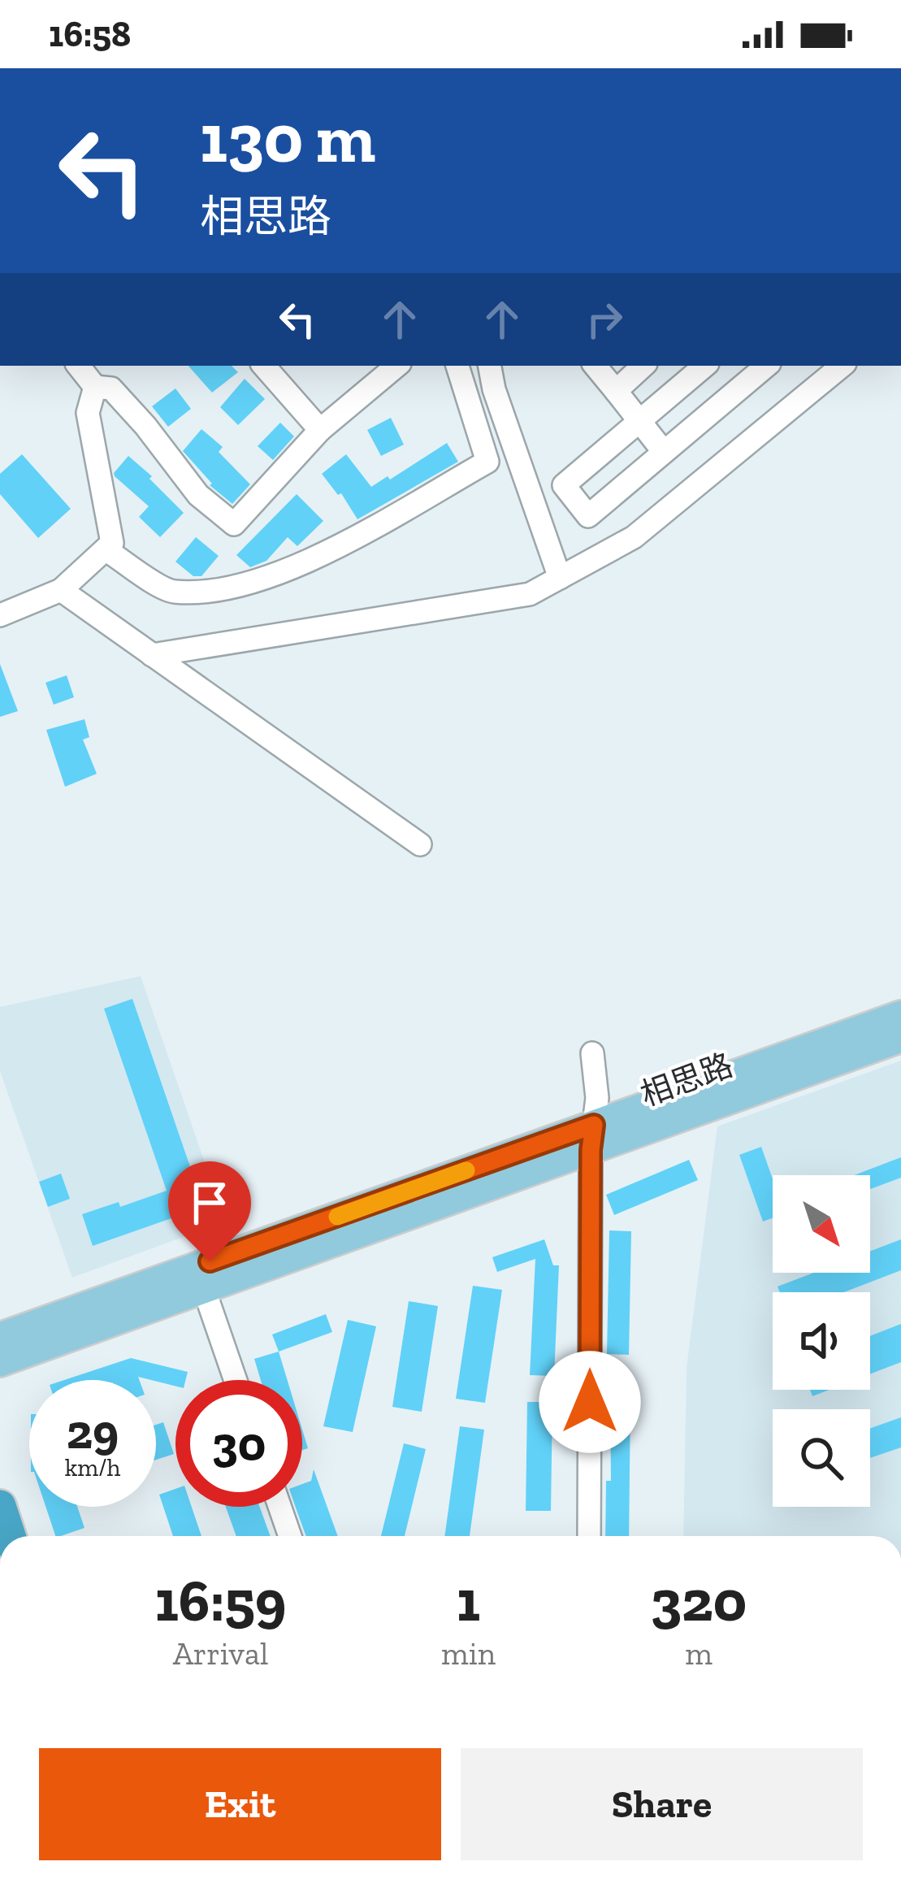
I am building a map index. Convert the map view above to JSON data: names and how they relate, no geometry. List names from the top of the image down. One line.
{"streets":{"main road":["相思路"]},"north":"bottom right","page":{"status":"16:58","turn":["130 m","相思路"],"speed":"29 km/h","limit":"30","eta":["16:59","Arrival","1","min","320","m"],"buttons":["Exit","Share"]}}
